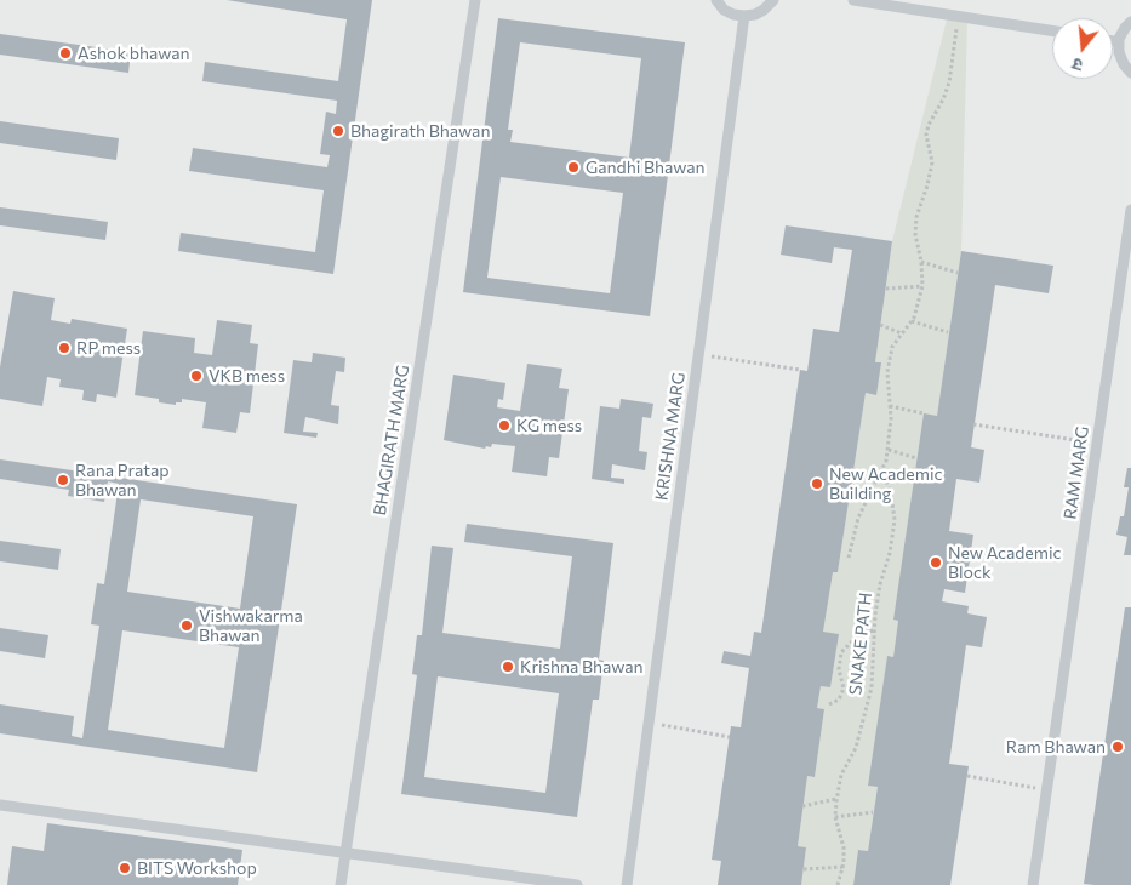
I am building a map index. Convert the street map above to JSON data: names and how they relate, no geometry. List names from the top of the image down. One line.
{"streets":{"lane":["KRISHNA MARG","BHAGIRATH MARG","RAM MARG"],"path":["SNAKE PATH"]},"places":["Ashok bhawan","Bhagirath Bhawan","Gandhi Bhawan","RP mess","VKB mess","KG mess","Rana Pratap Bhawan","New Academic Building","New Academic Block","Vishwakarma Bhawan","Krishna Bhawan","Ram Bhawan","BITS Workshop"],"north":"bottom"}
